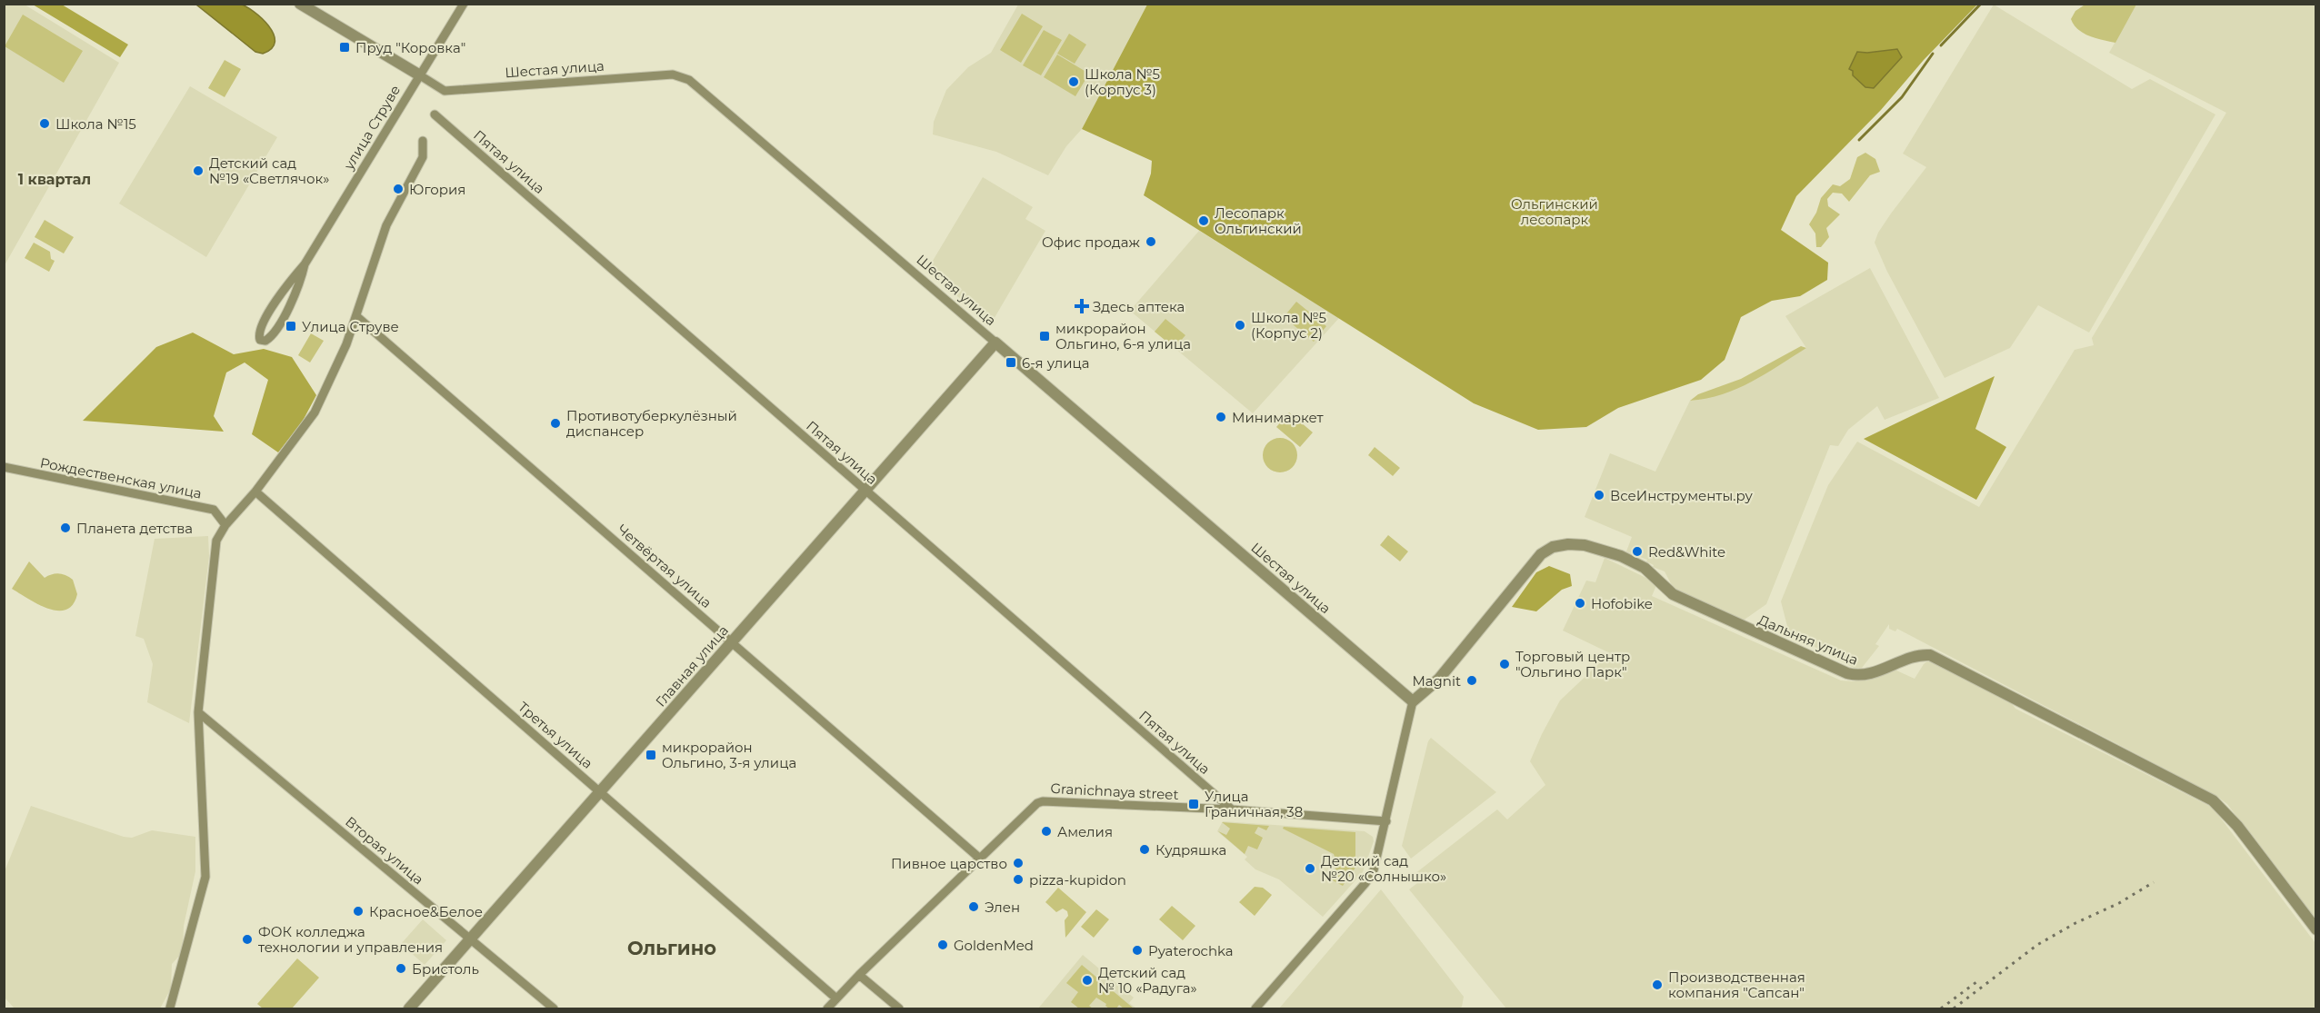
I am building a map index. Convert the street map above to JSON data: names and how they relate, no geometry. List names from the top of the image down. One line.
{"streets":{"street":["Шестая улица","улица Струве","Пятая улица","Рождественская улица","Четвёртая улица","Дальняя улица","Главная улица","Третья улица","Granichnaya street","Вторая улица"]},"crossings":[["Шестая улица","улица Струве"],["Шестая улица","Дальняя улица"],["Шестая улица","Главная улица"],["Пятая улица","Главная улица"],["Пятая улица","Granichnaya street"],["Четвёртая улица","Главная улица"],["Четвёртая улица","Granichnaya street"],["Главная улица","Третья улица"],["Главная улица","Вторая улица"],["Третья улица","Granichnaya street"]],"districts":["1 квартал","Ольгино"],"parks":["Ольгинский лесопарк"],"places":{"transit":["Пруд \"Коровка\"","Улица Струве","микрорайон Ольгино, 6-я улица","6-я улица","микрорайон Ольгино, 3-я улица","Улица Граничная, 38"],"other":["Школа №5 (Корпус 3)","Школа №15","Детский сад №19 «Светлячок»","Югория","Лесопарк Ольгинский","Офис продаж","Школа №5 (Корпус 2)","Минимаркет","Противотуберкулёзный диспансер","ВсеИнструменты.ру","Планета детства","Red&White","Hofobike","Торговый центр \"Ольгино Парк\"","Magnit","Амелия","Кудряшка","Пивное царство","Детский сад №20 «Солнышко»","pizza-kupidon","Элен","Красное&Белое","ФОК колледжа технологии и управления","GoldenMed","Pyaterochka","Бристоль","Детский сад № 10 «Радуга»","Производственная компания \"Сапсан\""],"health":["Здесь аптека"]}}
